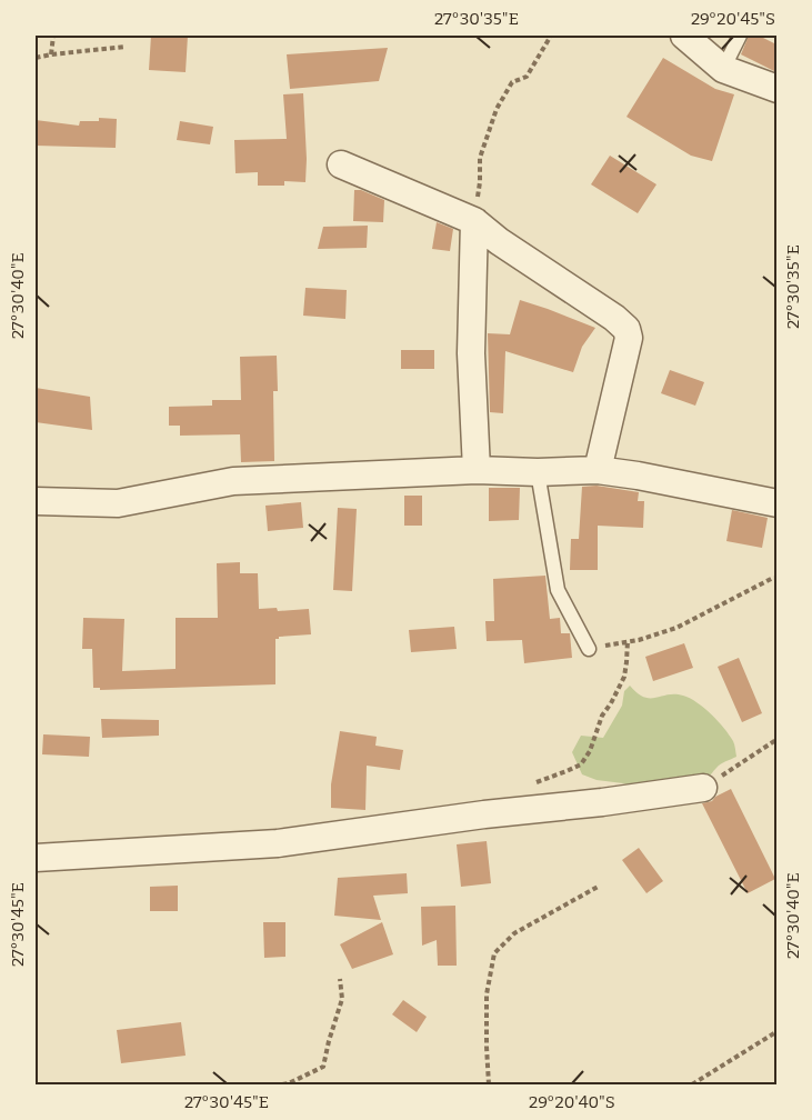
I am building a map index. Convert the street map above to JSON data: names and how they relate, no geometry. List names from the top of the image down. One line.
{"coordinates":["27°30'35\"E","29°20'45\"S","27°30'40\"E","27°30'45\"E","29°20'40\"S"]}
